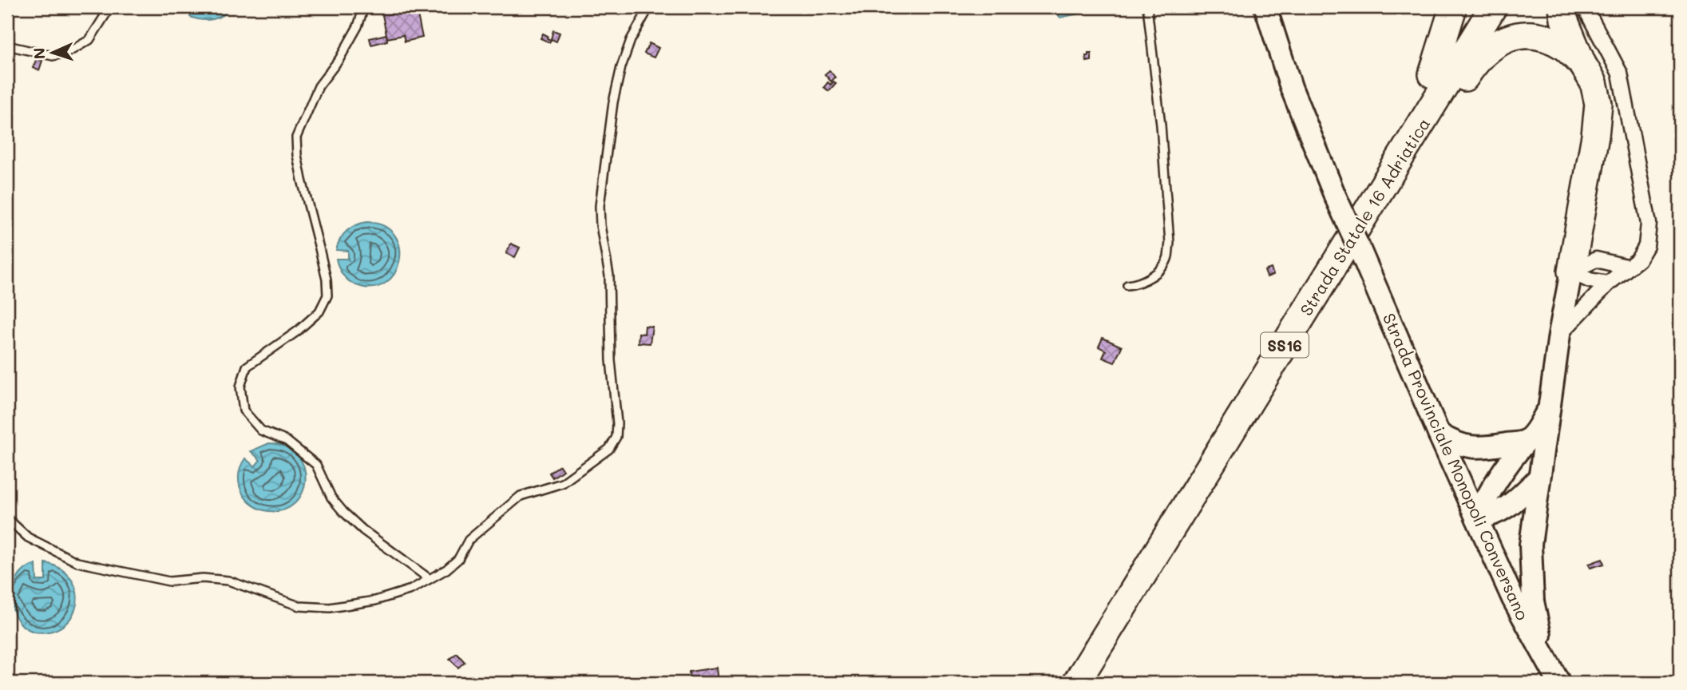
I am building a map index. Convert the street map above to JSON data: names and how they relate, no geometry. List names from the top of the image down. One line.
{"streets":{"highway":["Strada Statale 16 Adriatica","SS16"],"main road":["Strada Provinciale Monopoli Conversano"]},"north":"left"}
